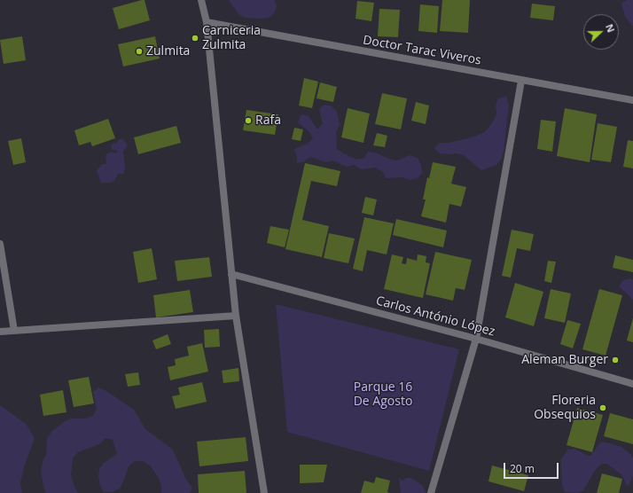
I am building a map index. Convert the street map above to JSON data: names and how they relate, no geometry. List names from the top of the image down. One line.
{"streets":{"street":["Doctor Tarac Viveros","Carlos António López"]},"parks":["Parque 16 De Agosto"],"places":["Carniceria Zulmita","Zulmita","Rafa","Aleman Burger","Floreria Obsequios"],"scale_bar":"20 m","north":"right"}
